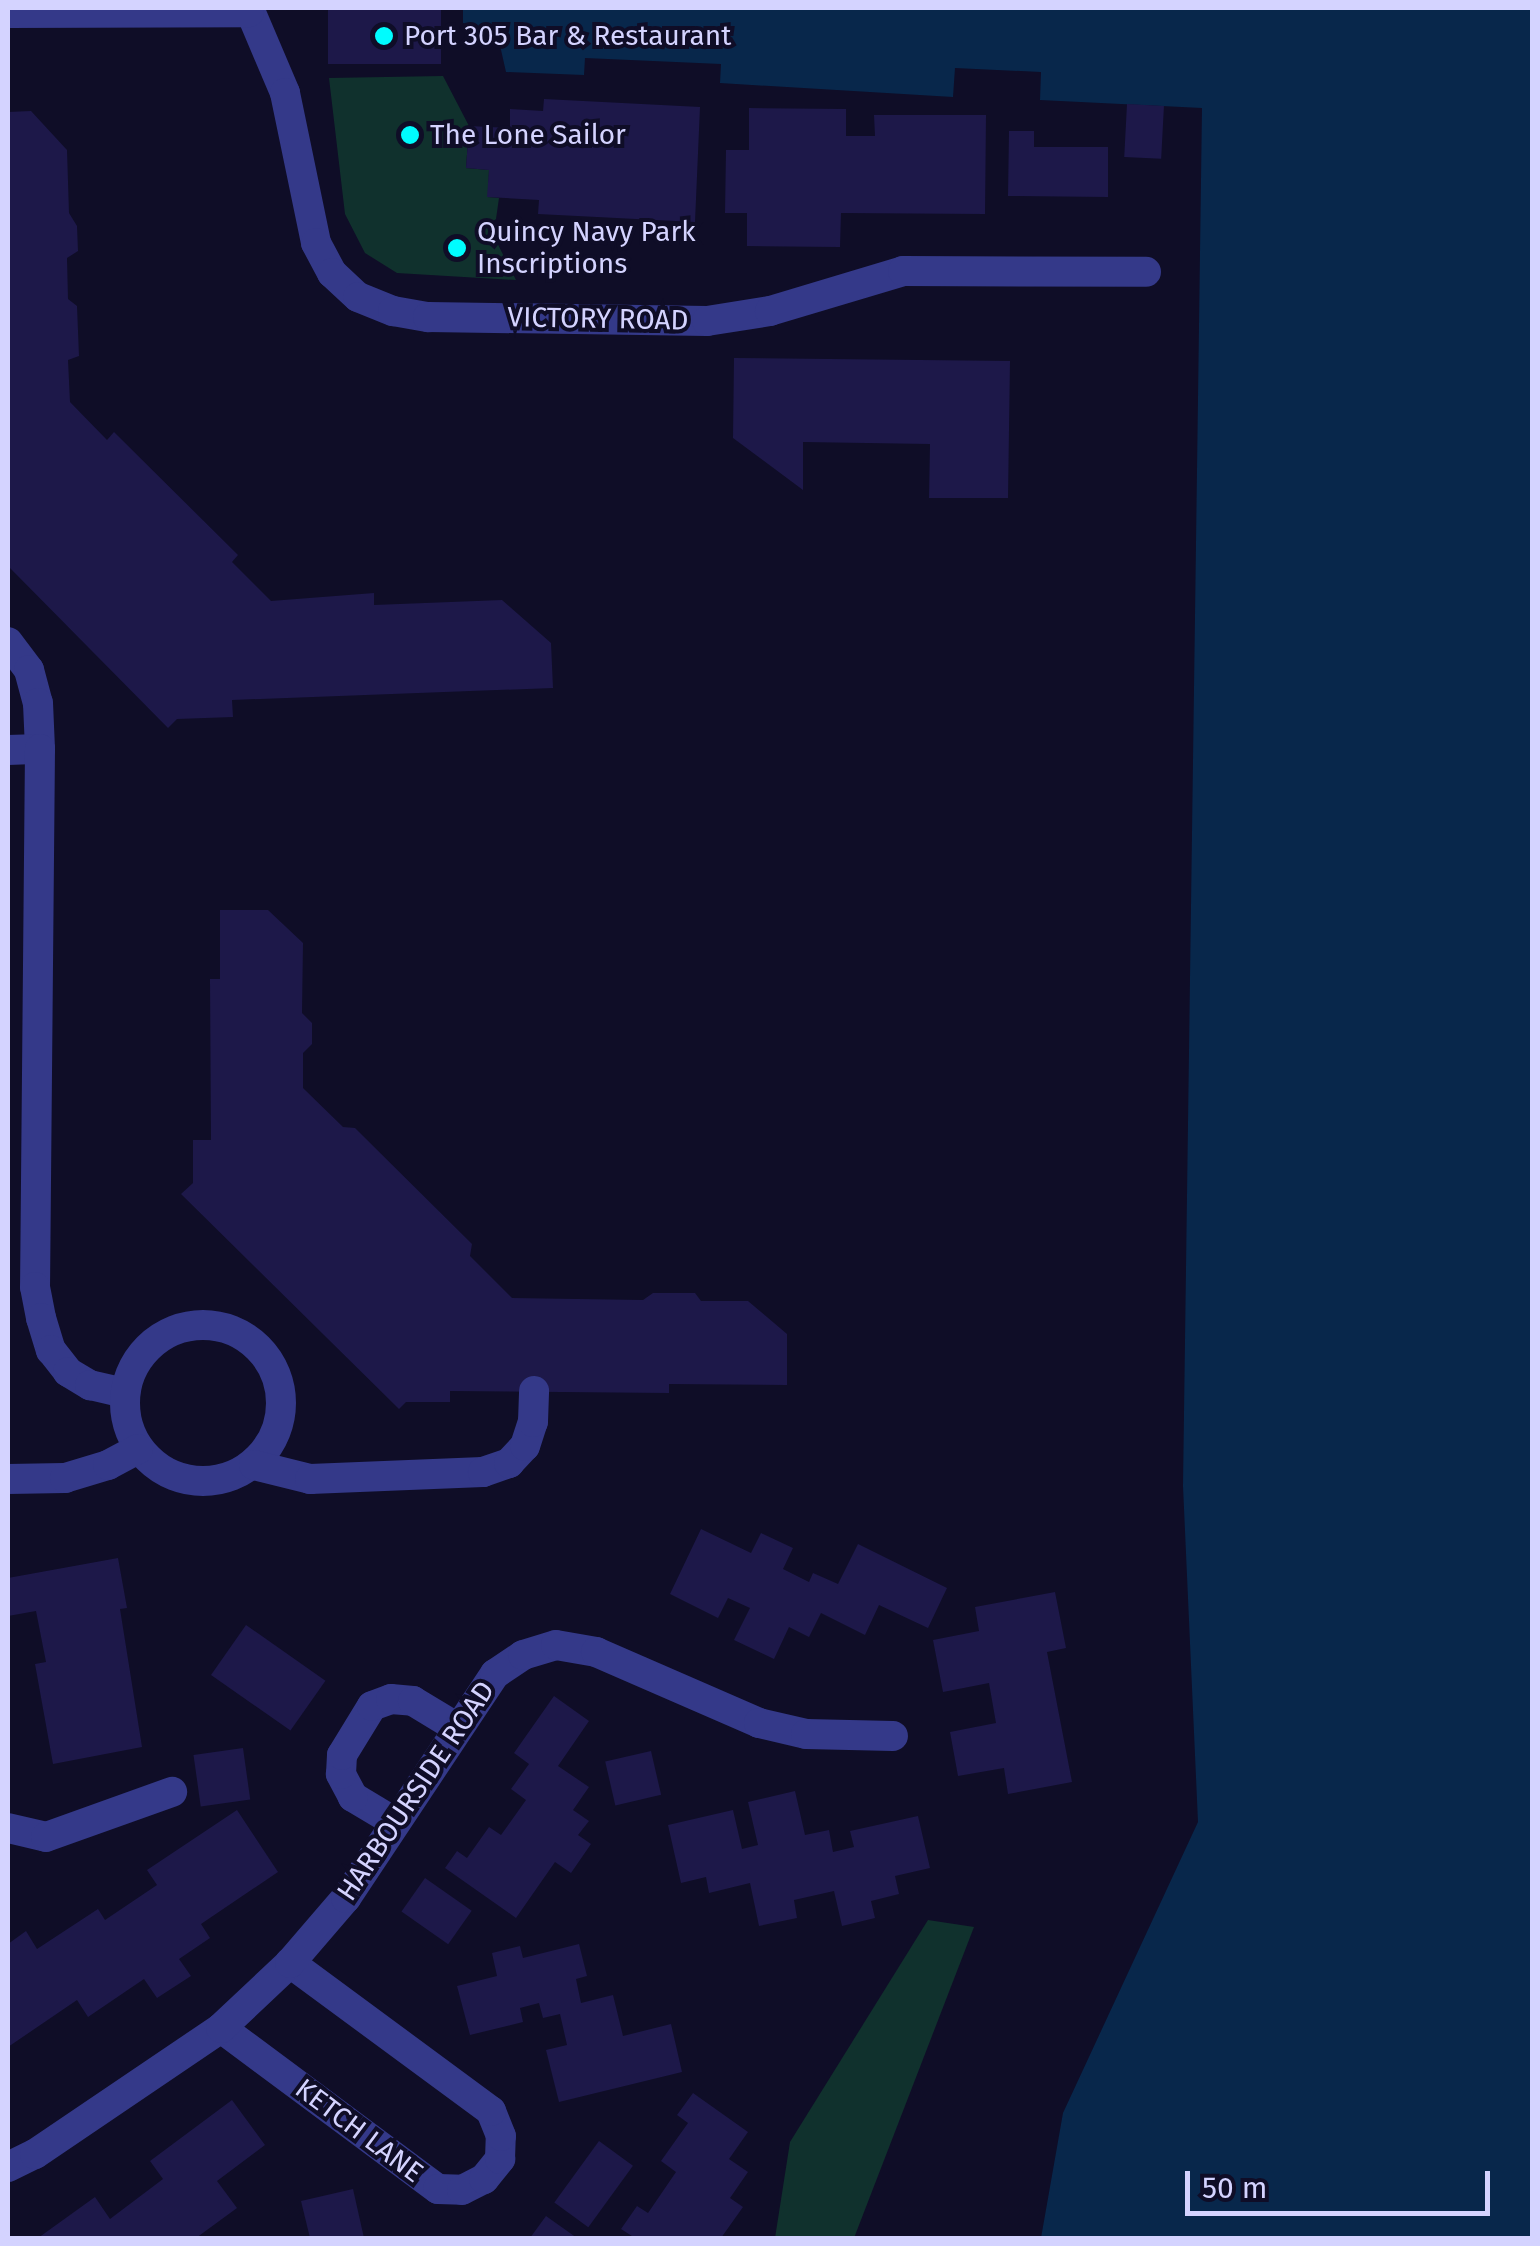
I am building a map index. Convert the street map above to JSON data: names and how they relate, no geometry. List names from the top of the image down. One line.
{"streets":{"street":["VICTORY ROAD","HARBOURSIDE ROAD","KETCH LANE"]},"crossings":[["HARBOURSIDE ROAD","KETCH LANE"]],"places":["Port 305 Bar & Restaurant","The Lone Sailor","Quincy Navy Park Inscriptions"],"scale_bar":"50 m"}
